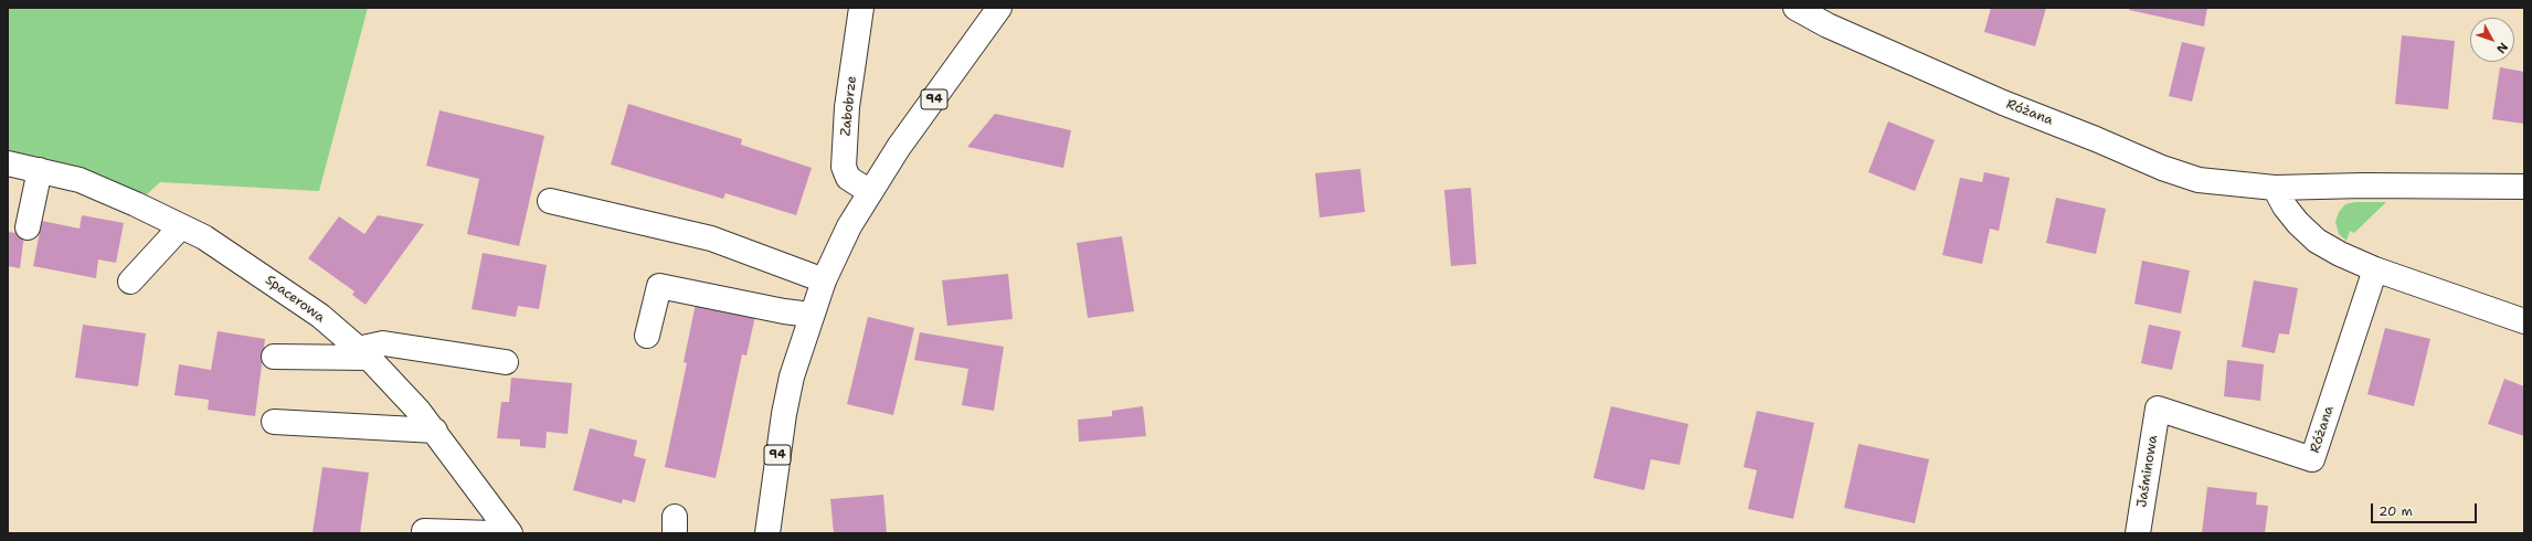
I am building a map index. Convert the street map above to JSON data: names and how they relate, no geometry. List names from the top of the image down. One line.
{"streets":{"street":["94","Zabobrze","Różana","Spacerowa","Jaśminowa"]},"crossings":[["94","Zabobrze"],["Różana","Jaśminowa"]],"scale_bar":"20 m","north":"bottom right"}
